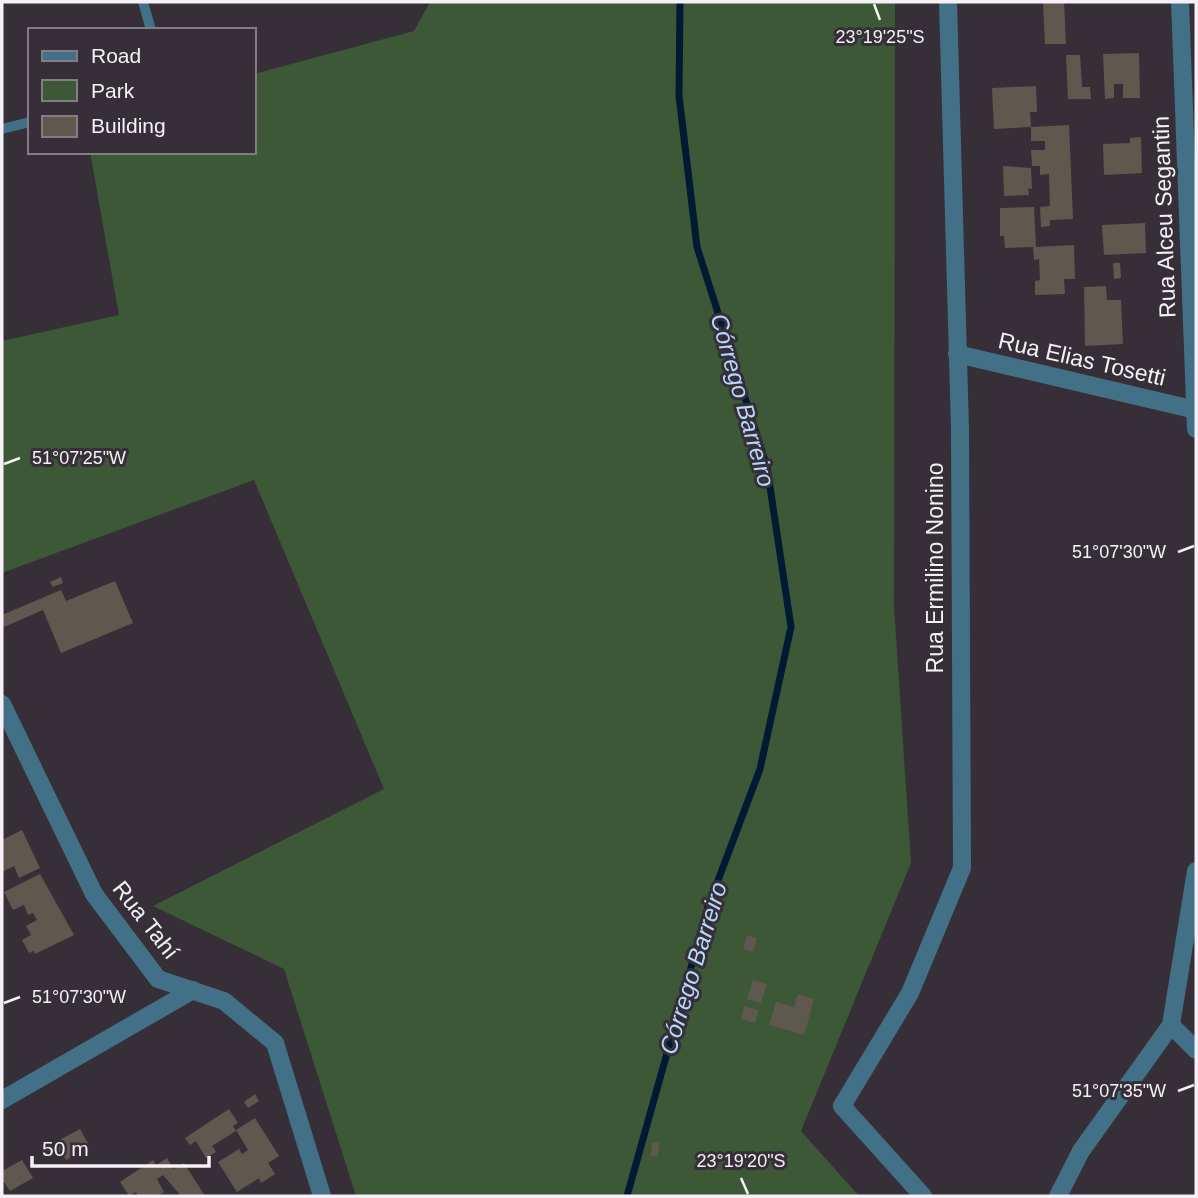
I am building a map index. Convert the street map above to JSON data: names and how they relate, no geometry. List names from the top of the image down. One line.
{"streets":{"street":["Rua Alceu Segantin","Rua Elias Tosetti","Rua Ermilino Nonino","Rua Tahí"]},"crossings":[["Rua Alceu Segantin","Rua Elias Tosetti"],["Rua Elias Tosetti","Rua Ermilino Nonino"]],"water":["Córrego Barreiro"],"legend":["Road","Park","Building"],"scale_bar":"50 m","coordinates":["23°19'25\"S","51°07'25\"W","51°07'30\"W","51°07'35\"W","23°19'20\"S"]}
